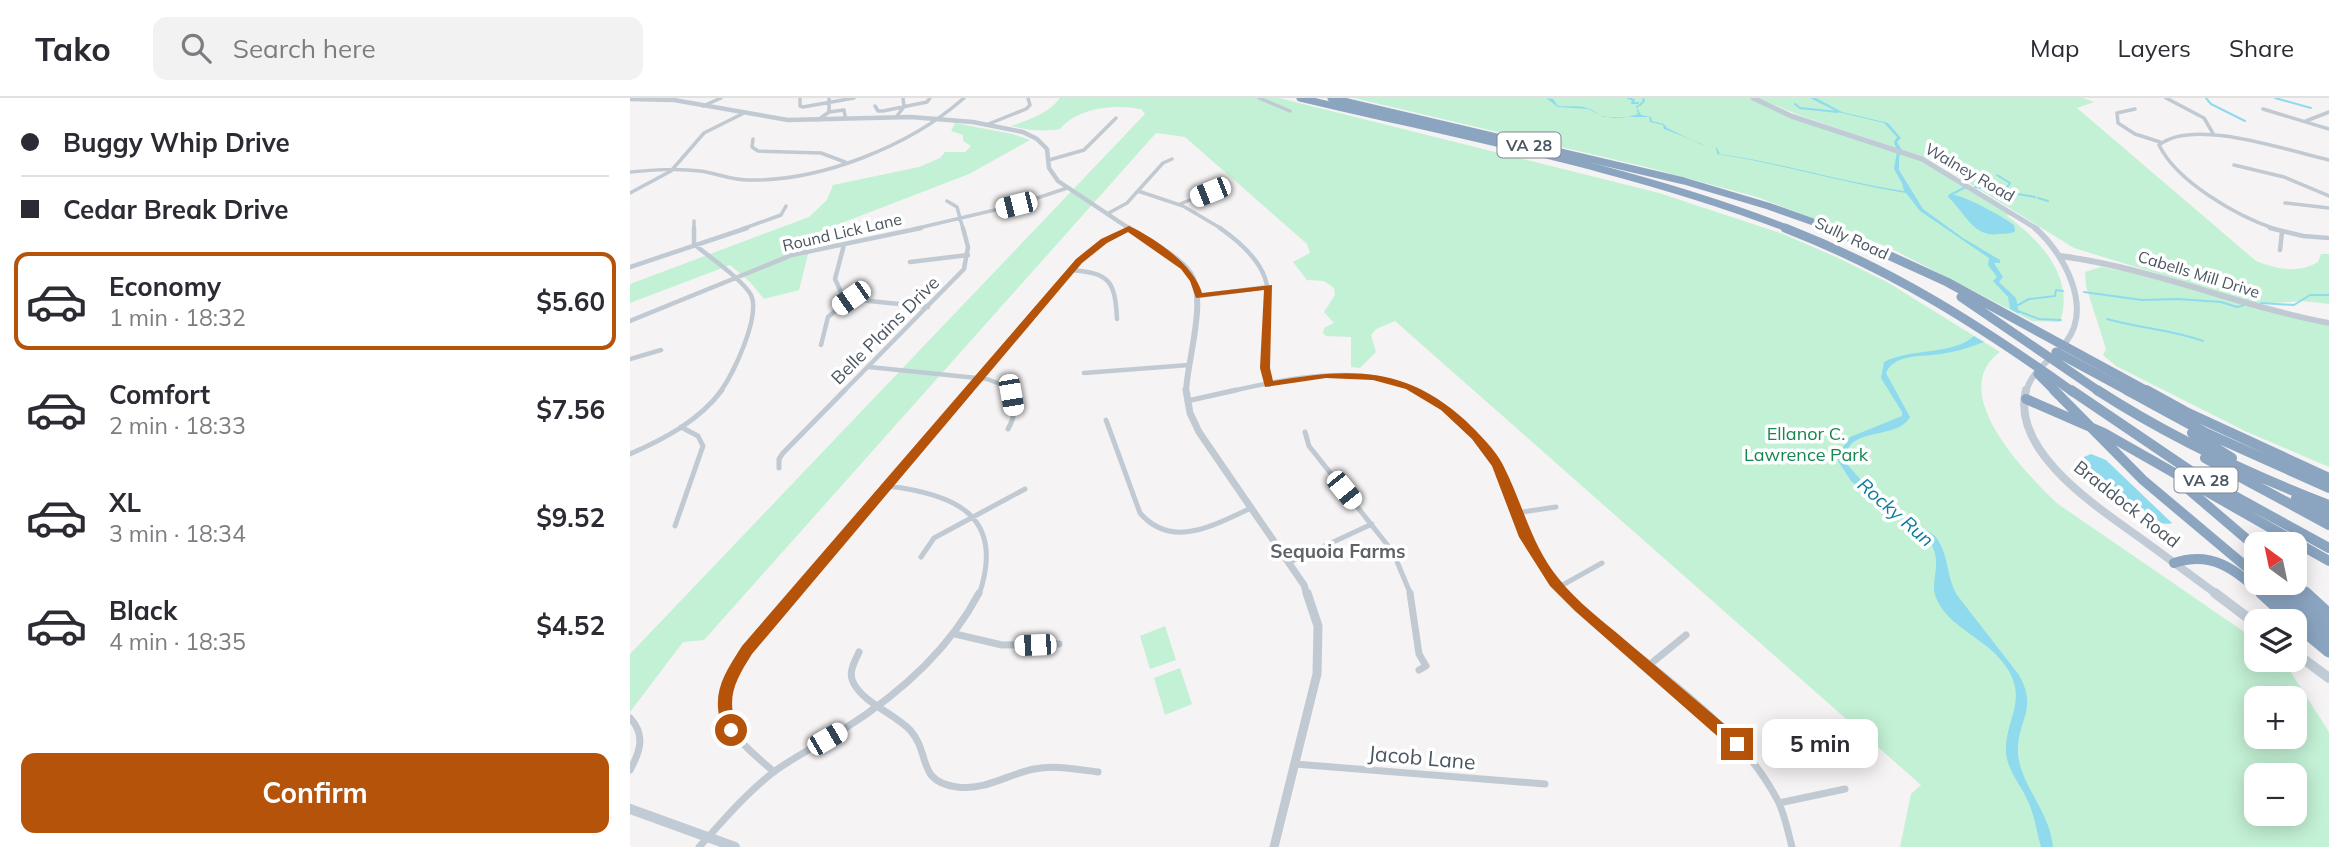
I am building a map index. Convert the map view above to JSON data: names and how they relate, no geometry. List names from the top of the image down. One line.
{"streets":{"highway":["VA 28","Sully Road"],"main road":["Walney Road","Braddock Road"],"street":["Round Lick Lane","Cabells Mill Drive","Belle Plains Drive","Jacob Lane"]},"crossings":[["Walney Road","Cabells Mill Drive"],["Walney Road","Braddock Road"]],"districts":["Sequoia Farms"],"water":["Rocky Run"],"parks":["Ellanor C. Lawrence Park"],"north":"top left","page":{"header":"Tako","search":"Search here","nav":["Map","Layers","Share"],"banner":["Buggy Whip Drive","Cedar Break Drive"],"list":[{"name":"Economy","note":"1 min · 18:32","value":"$5.60"},{"name":"Comfort","note":"2 min · 18:33","value":"$7.56"},{"name":"XL","note":"3 min · 18:34","value":"$9.52"},{"name":"Black","note":"4 min · 18:35","value":"$4.52"}],"map_buttons":["+","−"],"bubble":"5 min","buttons":"Confirm"}}
